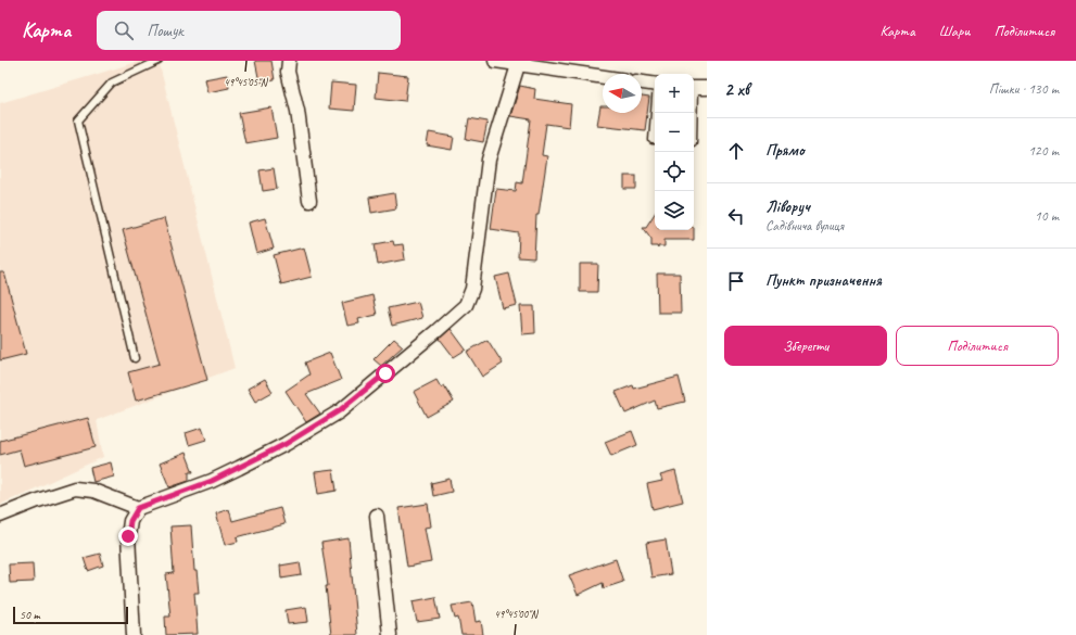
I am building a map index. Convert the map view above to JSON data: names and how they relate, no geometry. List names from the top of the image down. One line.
{"scale_bar":"50 m","north":"left","page":{"header":"Карта","search":"Пошук","nav":["Карта","Шари","Поділитися"],"heading":["2 хв","Пішки · 130 m"],"map_buttons":["+","−"],"list":[["Прямо","120 m"],["Ліворуч","Садівнича вулиця","10 m"],"Пункт призначення"],"buttons":["Зберегти","Поділитися"],"scale":"50 m"},"coordinates":["49°45'05\"N","49°45'00\"N"]}
